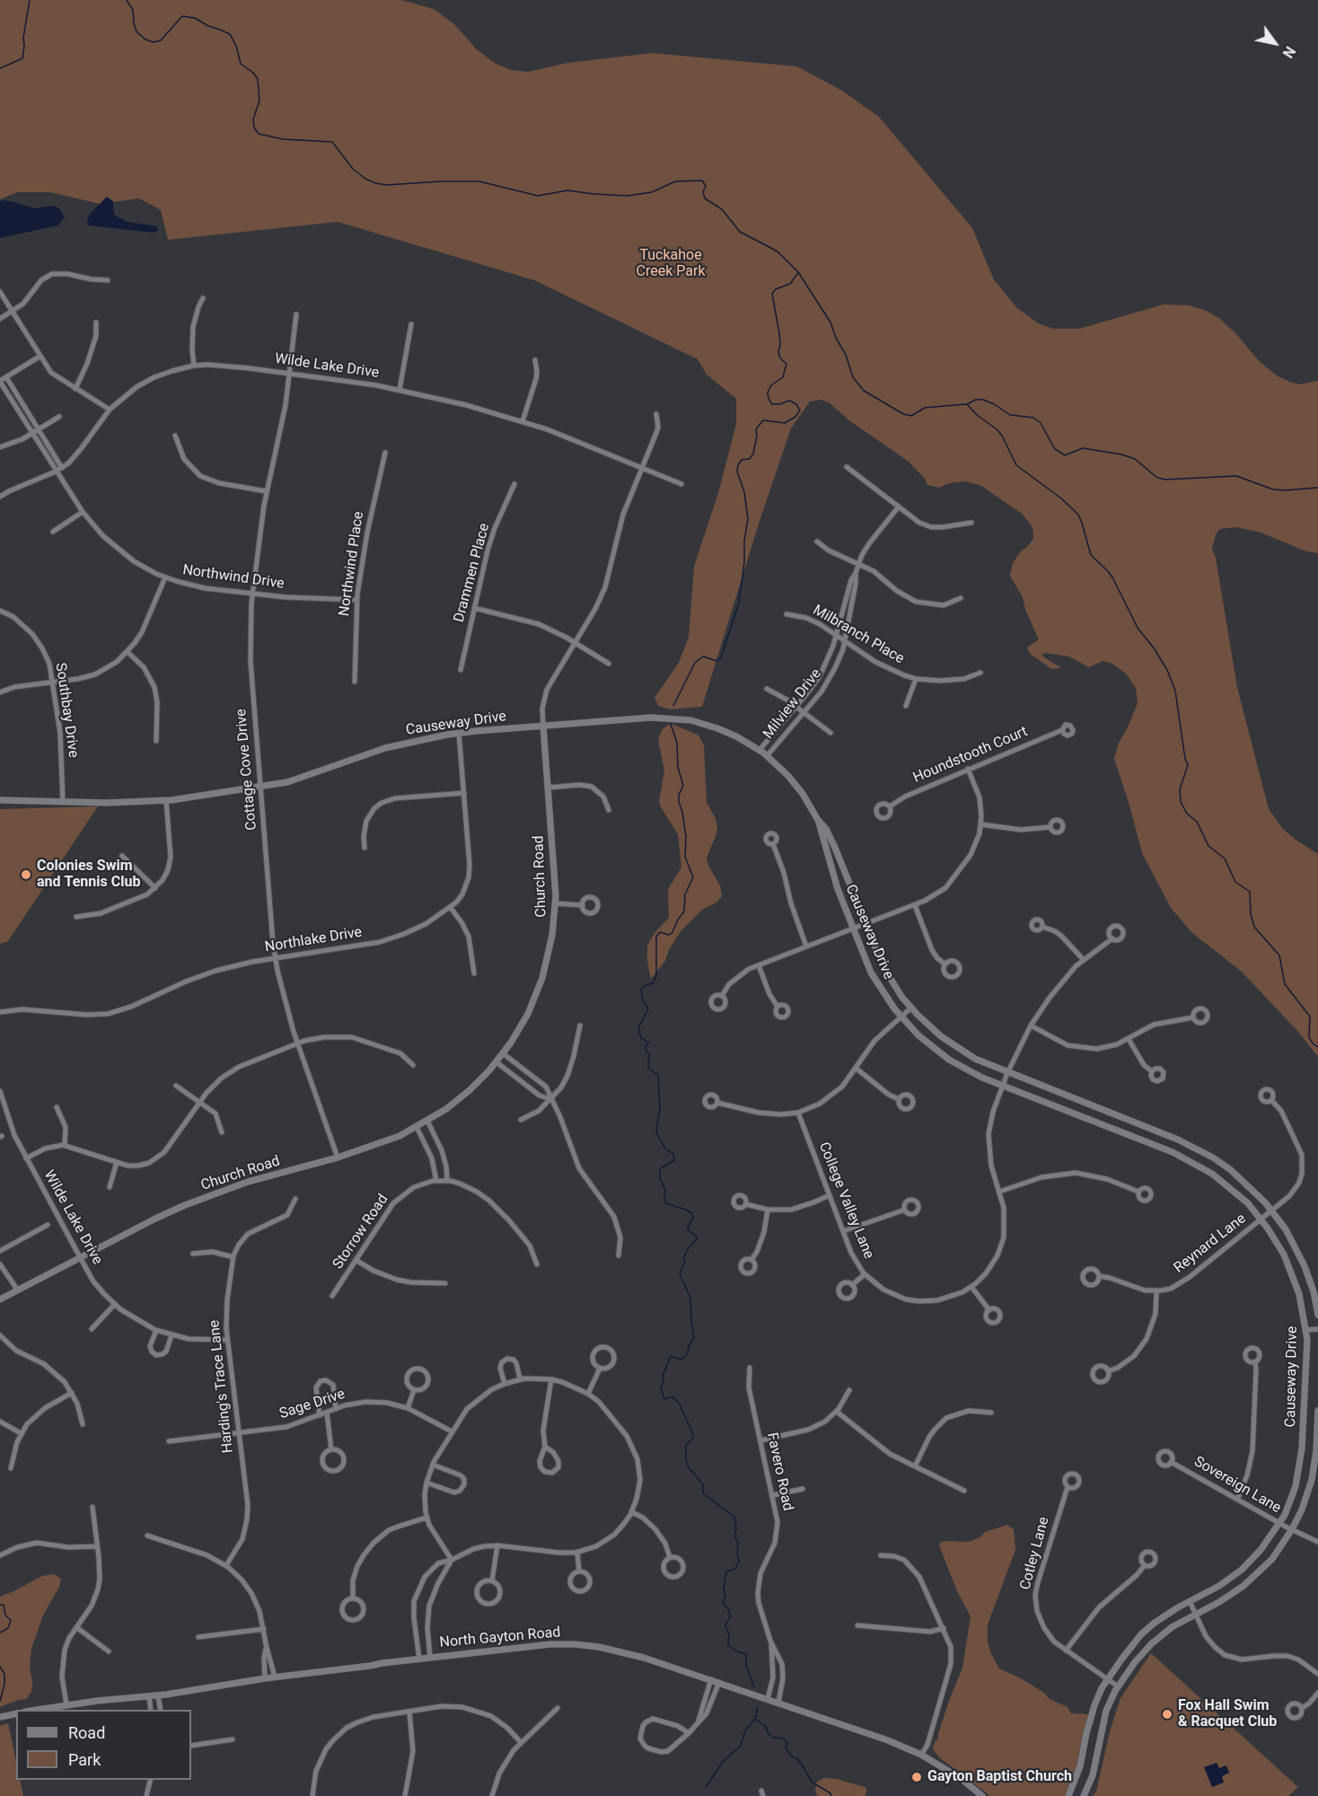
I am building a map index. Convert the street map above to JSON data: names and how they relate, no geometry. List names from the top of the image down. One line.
{"streets":{"street":["Wilde Lake Drive","Northwind Place","Drammen Place","Northwind Drive","Milbranch Place","Milview Drive","Southbay Drive","Causeway Drive","Houndstooth Court","Cottage Cove Drive","Church Road","Northlake Drive","College Valley Lane","Storrow Road","Reynard Lane","Harding's Trace Lane","Sage Drive","Favero Road","Sovereign Lane","Cotley Lane","North Gayton Road"]},"crossings":[["Wilde Lake Drive","Northwind Drive"],["Wilde Lake Drive","Cottage Cove Drive"],["Wilde Lake Drive","Church Road"],["Wilde Lake Drive","Harding's Trace Lane"],["Northwind Place","Northwind Drive"],["Northwind Drive","Cottage Cove Drive"],["Milbranch Place","Milview Drive"],["Milview Drive","Causeway Drive"],["Southbay Drive","Causeway Drive"],["Causeway Drive","Cottage Cove Drive"],["Causeway Drive","Church Road"],["Causeway Drive","Northlake Drive"],["Causeway Drive","College Valley Lane"],["Causeway Drive","Reynard Lane"],["Causeway Drive","Sovereign Lane"],["Causeway Drive","Cotley Lane"],["Cottage Cove Drive","Church Road"],["Cottage Cove Drive","Northlake Drive"],["Harding's Trace Lane","Sage Drive"],["Favero Road","North Gayton Road"]],"parks":["Tuckahoe Creek Park"],"places":["Colonies Swim and Tennis Club","Fox Hall Swim & Racquet Club","Gayton Baptist Church"],"legend":["Road","Park"],"north":"bottom right"}
